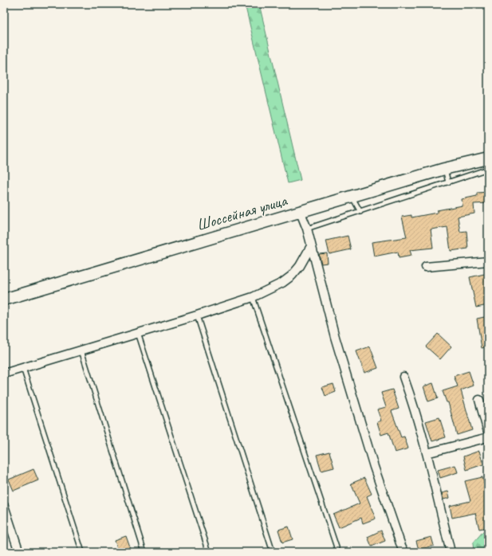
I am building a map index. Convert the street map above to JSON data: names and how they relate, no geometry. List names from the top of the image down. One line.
{"streets":{"street":["Шоссейная улица"]}}
